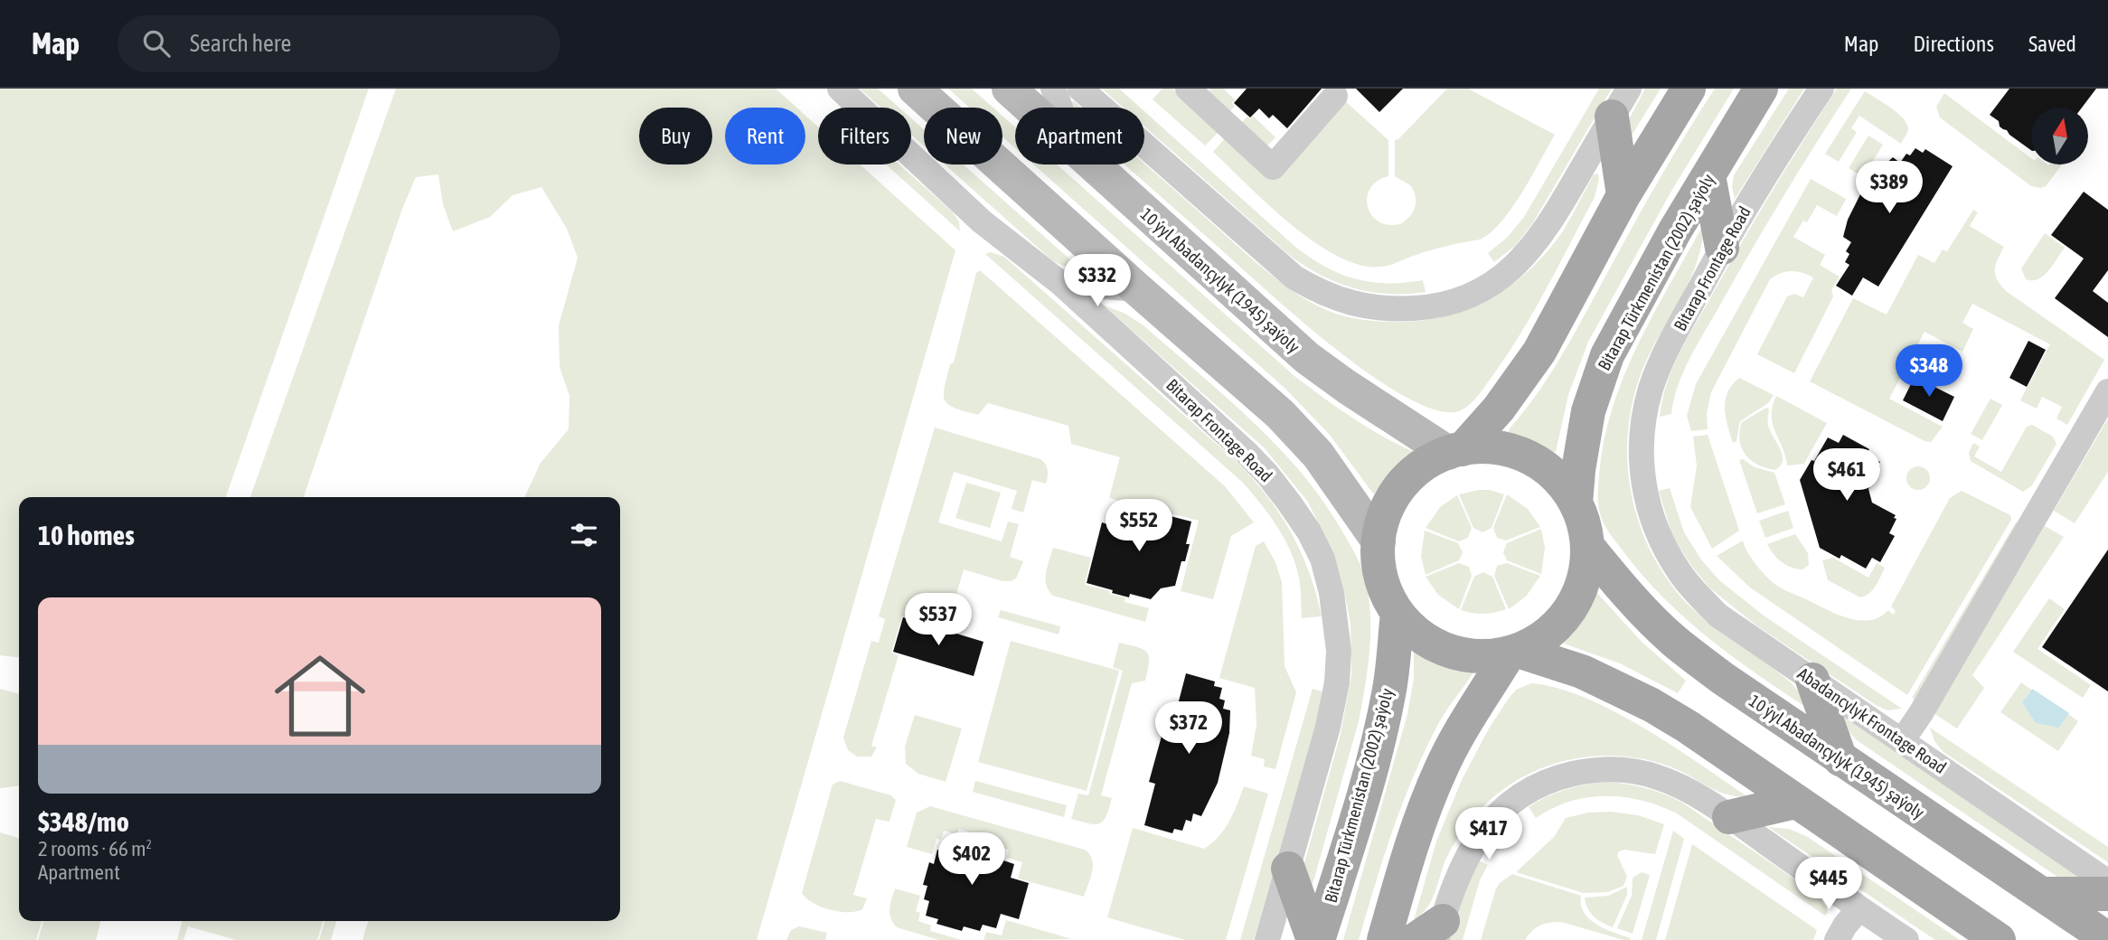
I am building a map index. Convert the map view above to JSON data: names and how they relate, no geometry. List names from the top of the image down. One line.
{"streets":{"main road":["Bitarap Türkmenistan (2002) şaýoly","10 ýyl Abadançylyk (1945) şaýoly"],"street":["Bitarap Frontage Road","Abadancylyk Frontage Road"]},"crossings":[["Bitarap Frontage Road","Abadancylyk Frontage Road"],["Bitarap Türkmenistan (2002) şaýoly","10 ýyl Abadançylyk (1945) şaýoly"]],"north":"top","page":{"header":"Map","search":"Search here","nav":["Map","Directions","Saved"],"chip":["Buy","Rent","Filters","New","Apartment"],"price":["$389","$332","$348","$461","$552","$537","$372","$417","$402","$445"],"heading":"10 homes","list":[{"name":"$348/mo","note":"2 rooms · 66 m² · Apartment"}]}}
